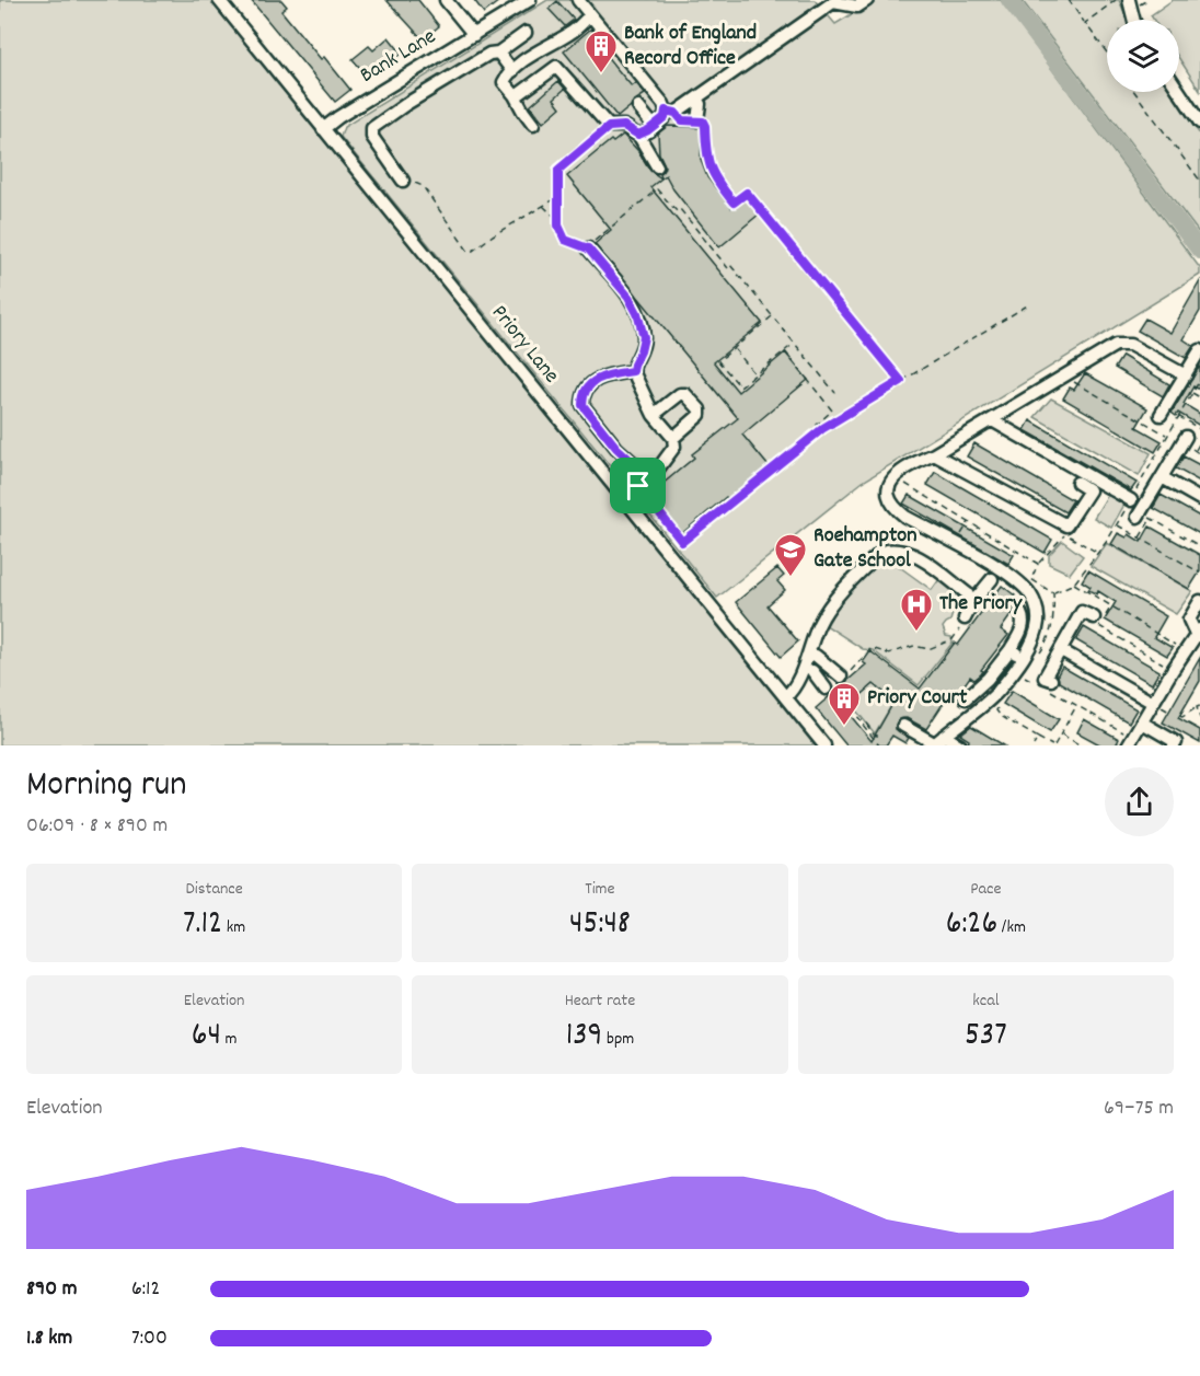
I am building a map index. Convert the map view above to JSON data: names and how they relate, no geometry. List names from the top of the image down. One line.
{"streets":{"street":["Bank Lane","Priory Lane"]},"crossings":[["Bank Lane","Priory Lane"]],"places":{"building":["Bank of England Record Office","Priory Court"],"school or university":["Roehampton Gate School"],"hospital":["The Priory"]},"page":{"heading":["Morning run","06:09 · 8 × 890 m"],"stats":[["Distance","7.12 km"],["Time","45:48"],["Pace","6:26 /km"],["Elevation","64 m"],["Heart rate","139 bpm"],["kcal","537"]],"chart":["Elevation","69–75 m"],"list":[{"name":"890 m","note":"6:12"},{"name":"1.8 km","note":"7:00"}]}}
